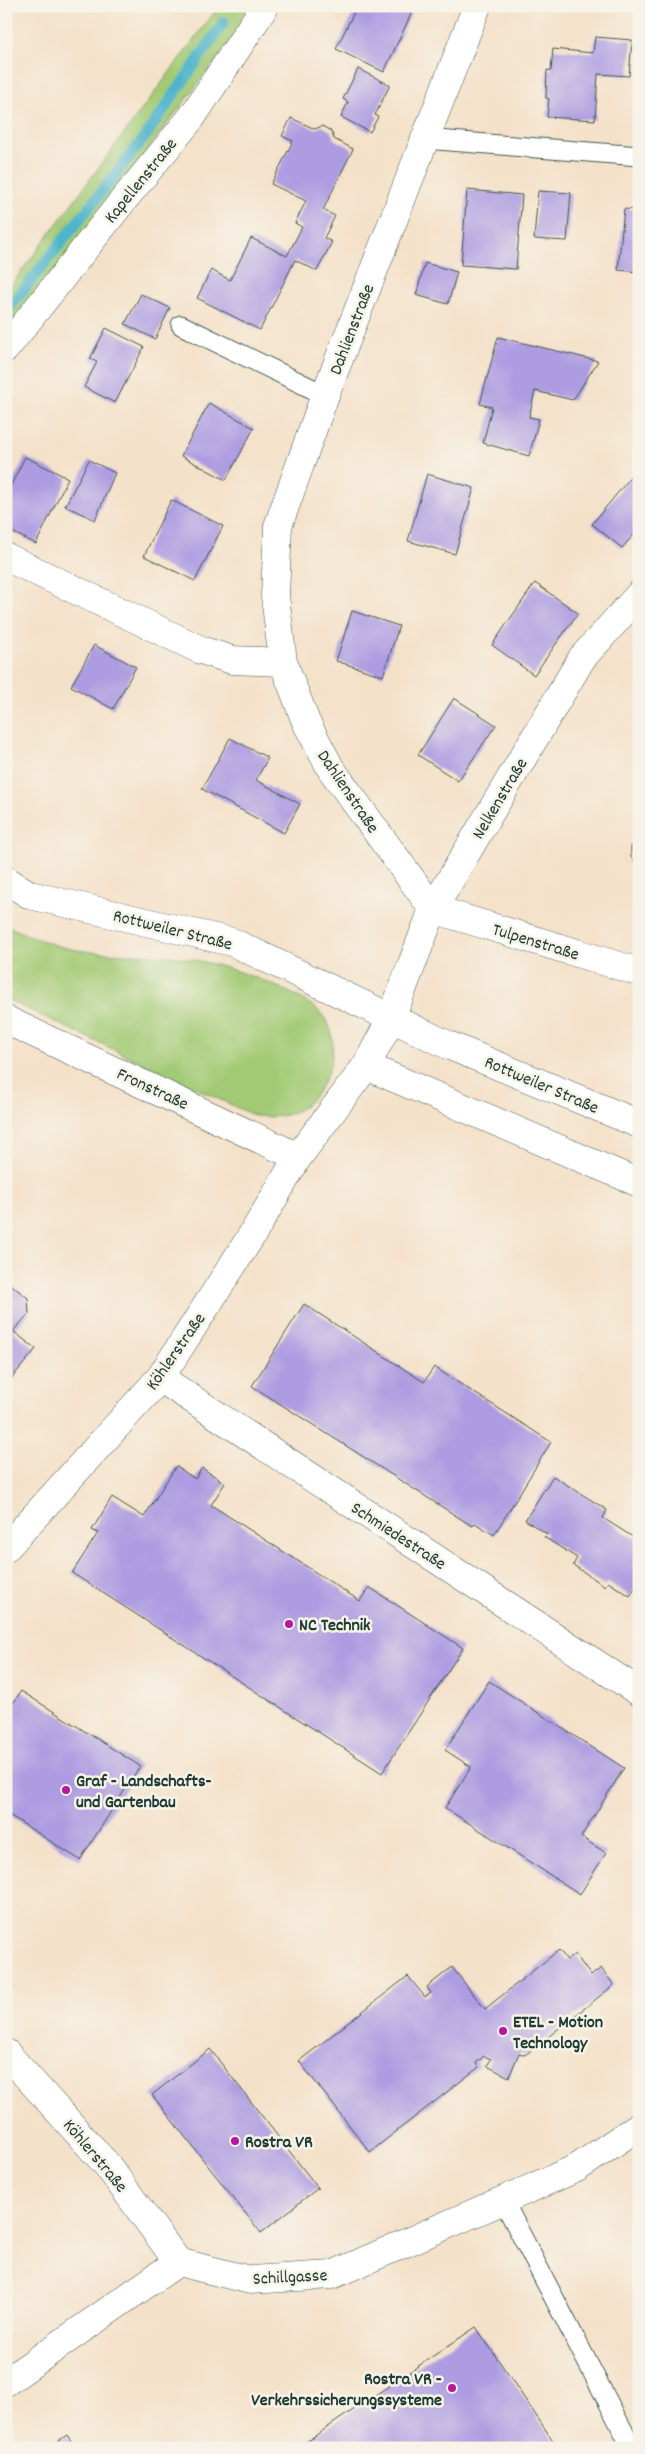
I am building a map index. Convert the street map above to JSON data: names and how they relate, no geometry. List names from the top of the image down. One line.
{"streets":{"street":["Kapellenstraße","Dahlienstraße","Nelkenstraße","Rottweiler Straße","Tulpenstraße","Fronstraße","Köhlerstraße","Schmiedestraße","Schillgasse"]},"crossings":[["Dahlienstraße","Nelkenstraße"],["Dahlienstraße","Tulpenstraße"],["Nelkenstraße","Rottweiler Straße"],["Nelkenstraße","Tulpenstraße"],["Fronstraße","Köhlerstraße"],["Köhlerstraße","Schmiedestraße"],["Köhlerstraße","Schillgasse"]],"places":["NC Technik","Graf - Landschafts- und Gartenbau","ETEL - Motion Technology","Rostra VR","Rostra VR - Verkehrssicherungssysteme"]}
